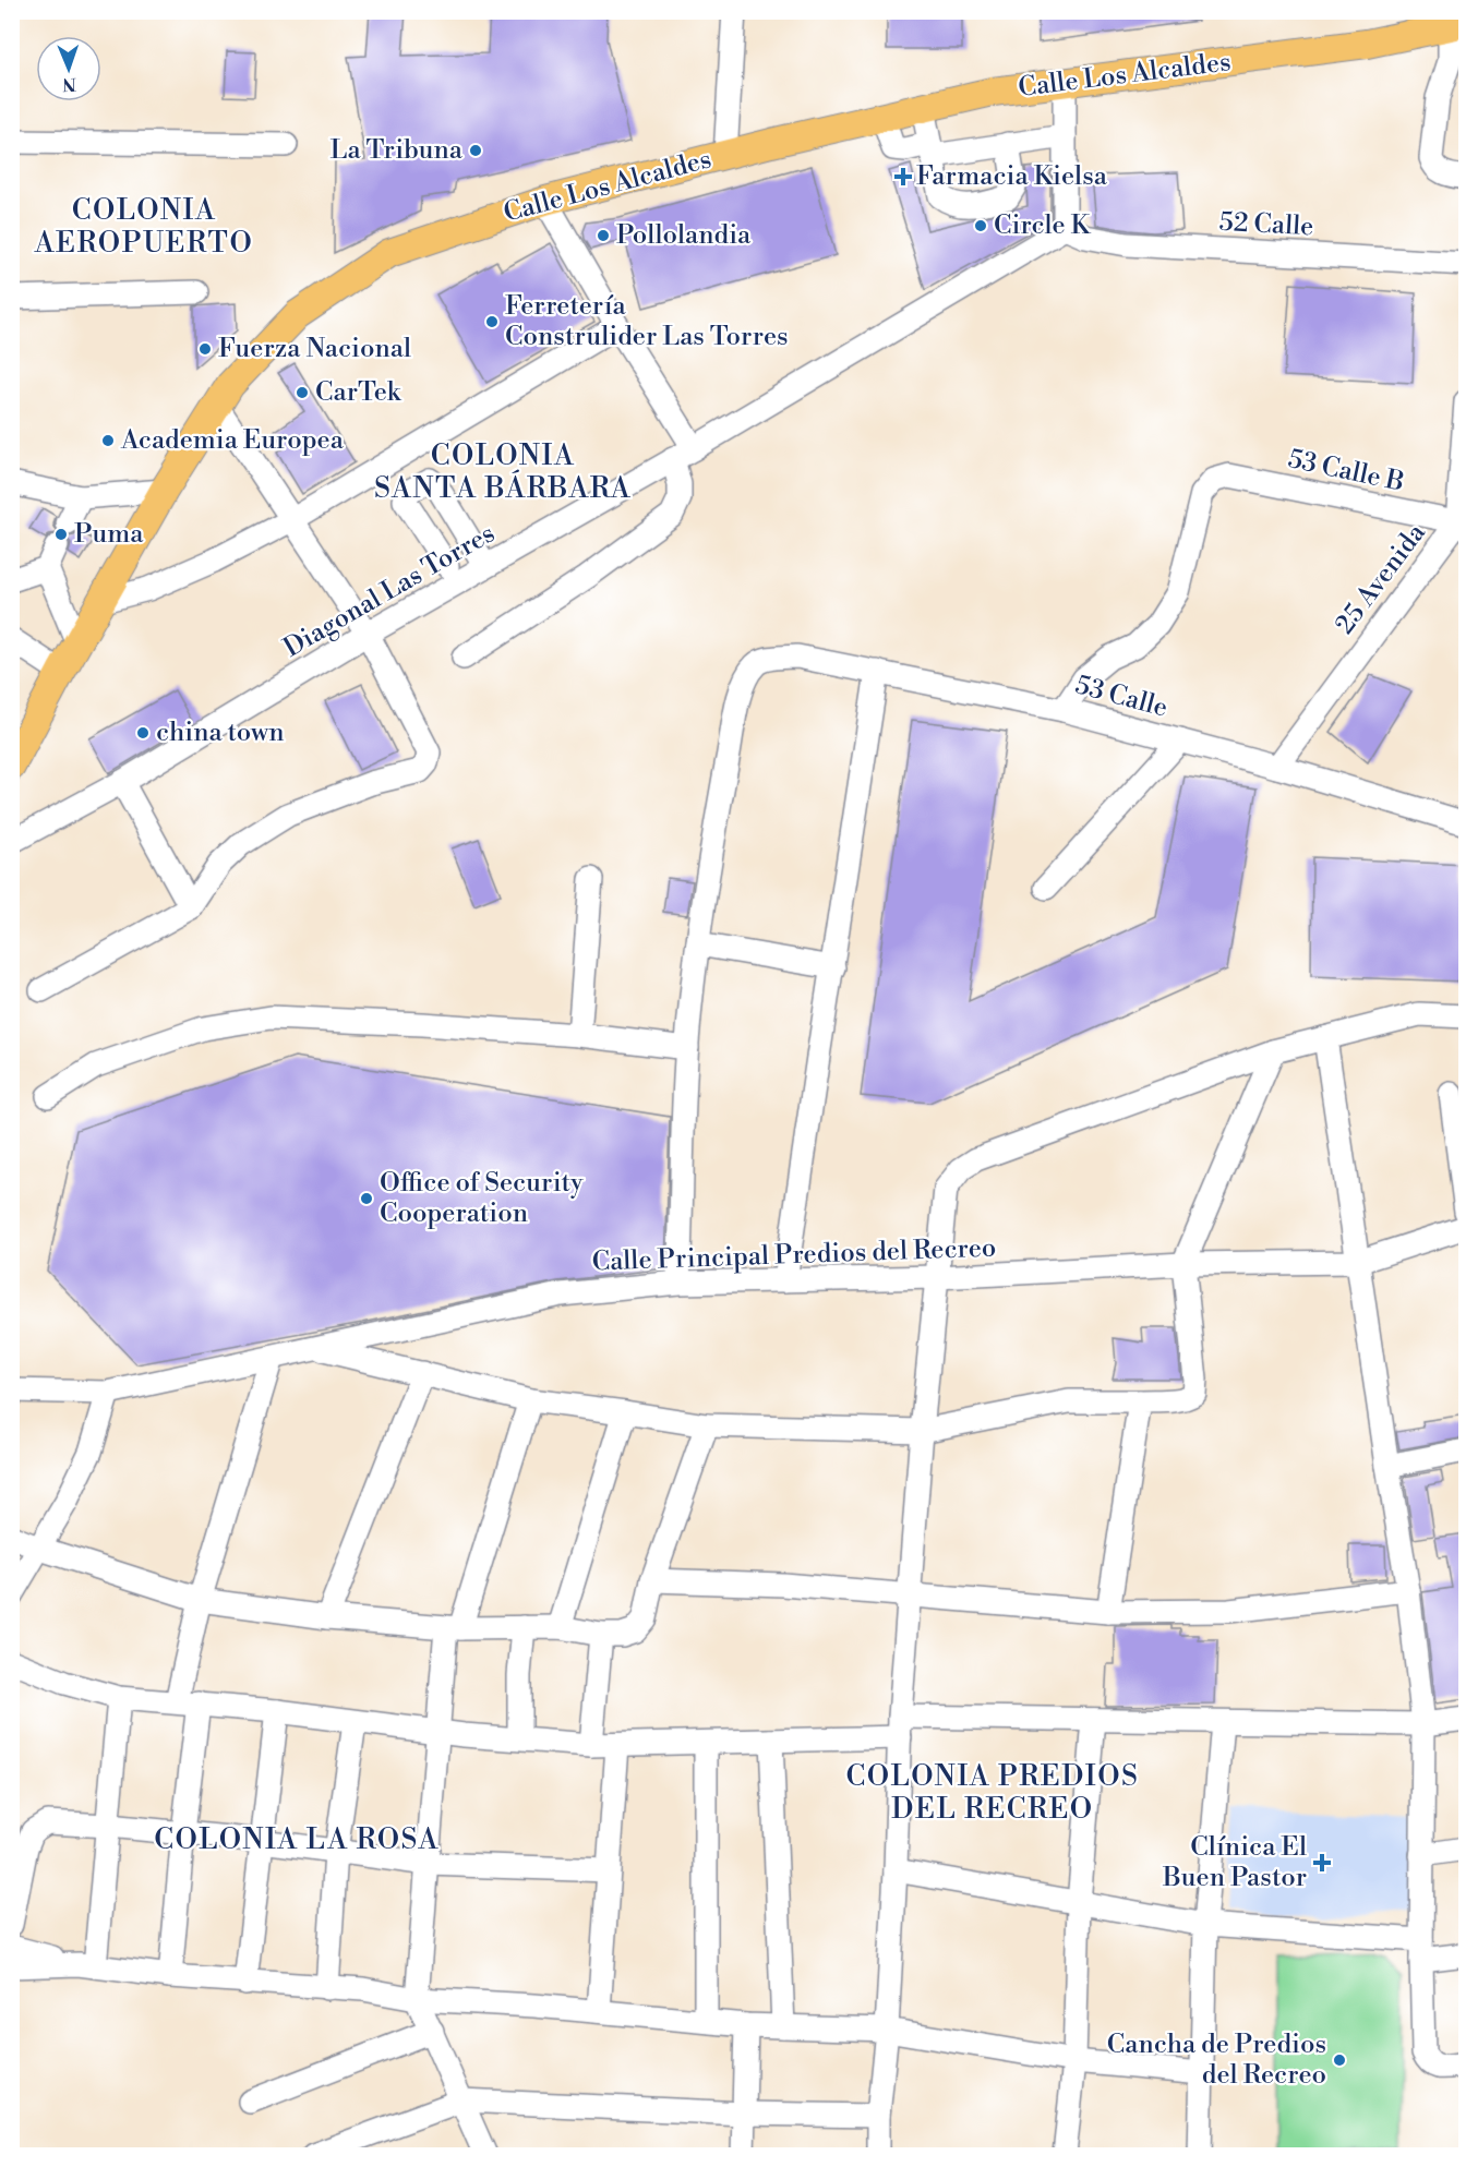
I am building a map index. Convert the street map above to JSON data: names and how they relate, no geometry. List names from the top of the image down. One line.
{"streets":{"main road":["Calle Los Alcaldes"],"street":["52 Calle","53 Calle B","25 Avenida","Diagonal Las Torres","53 Calle","Calle Principal Predios del Recreo"]},"crossings":[["52 Calle","Diagonal Las Torres"],["53 Calle B","25 Avenida"],["53 Calle B","53 Calle"],["25 Avenida","53 Calle"]],"districts":["COLONIA AEROPUERTO","COLONIA SANTA BÁRBARA","COLONIA PREDIOS DEL RECREO","COLONIA LA ROSA"],"places":{"other":["La Tribuna","Circle K","Pollolandia","Ferretería Construlider Las Torres","Fuerza Nacional","CarTek","Academia Europea","Puma","china town","Office of Security Cooperation","Cancha de Predios del Recreo"],"health":["Farmacia Kielsa","Clínica El Buen Pastor"]},"north":"bottom"}
